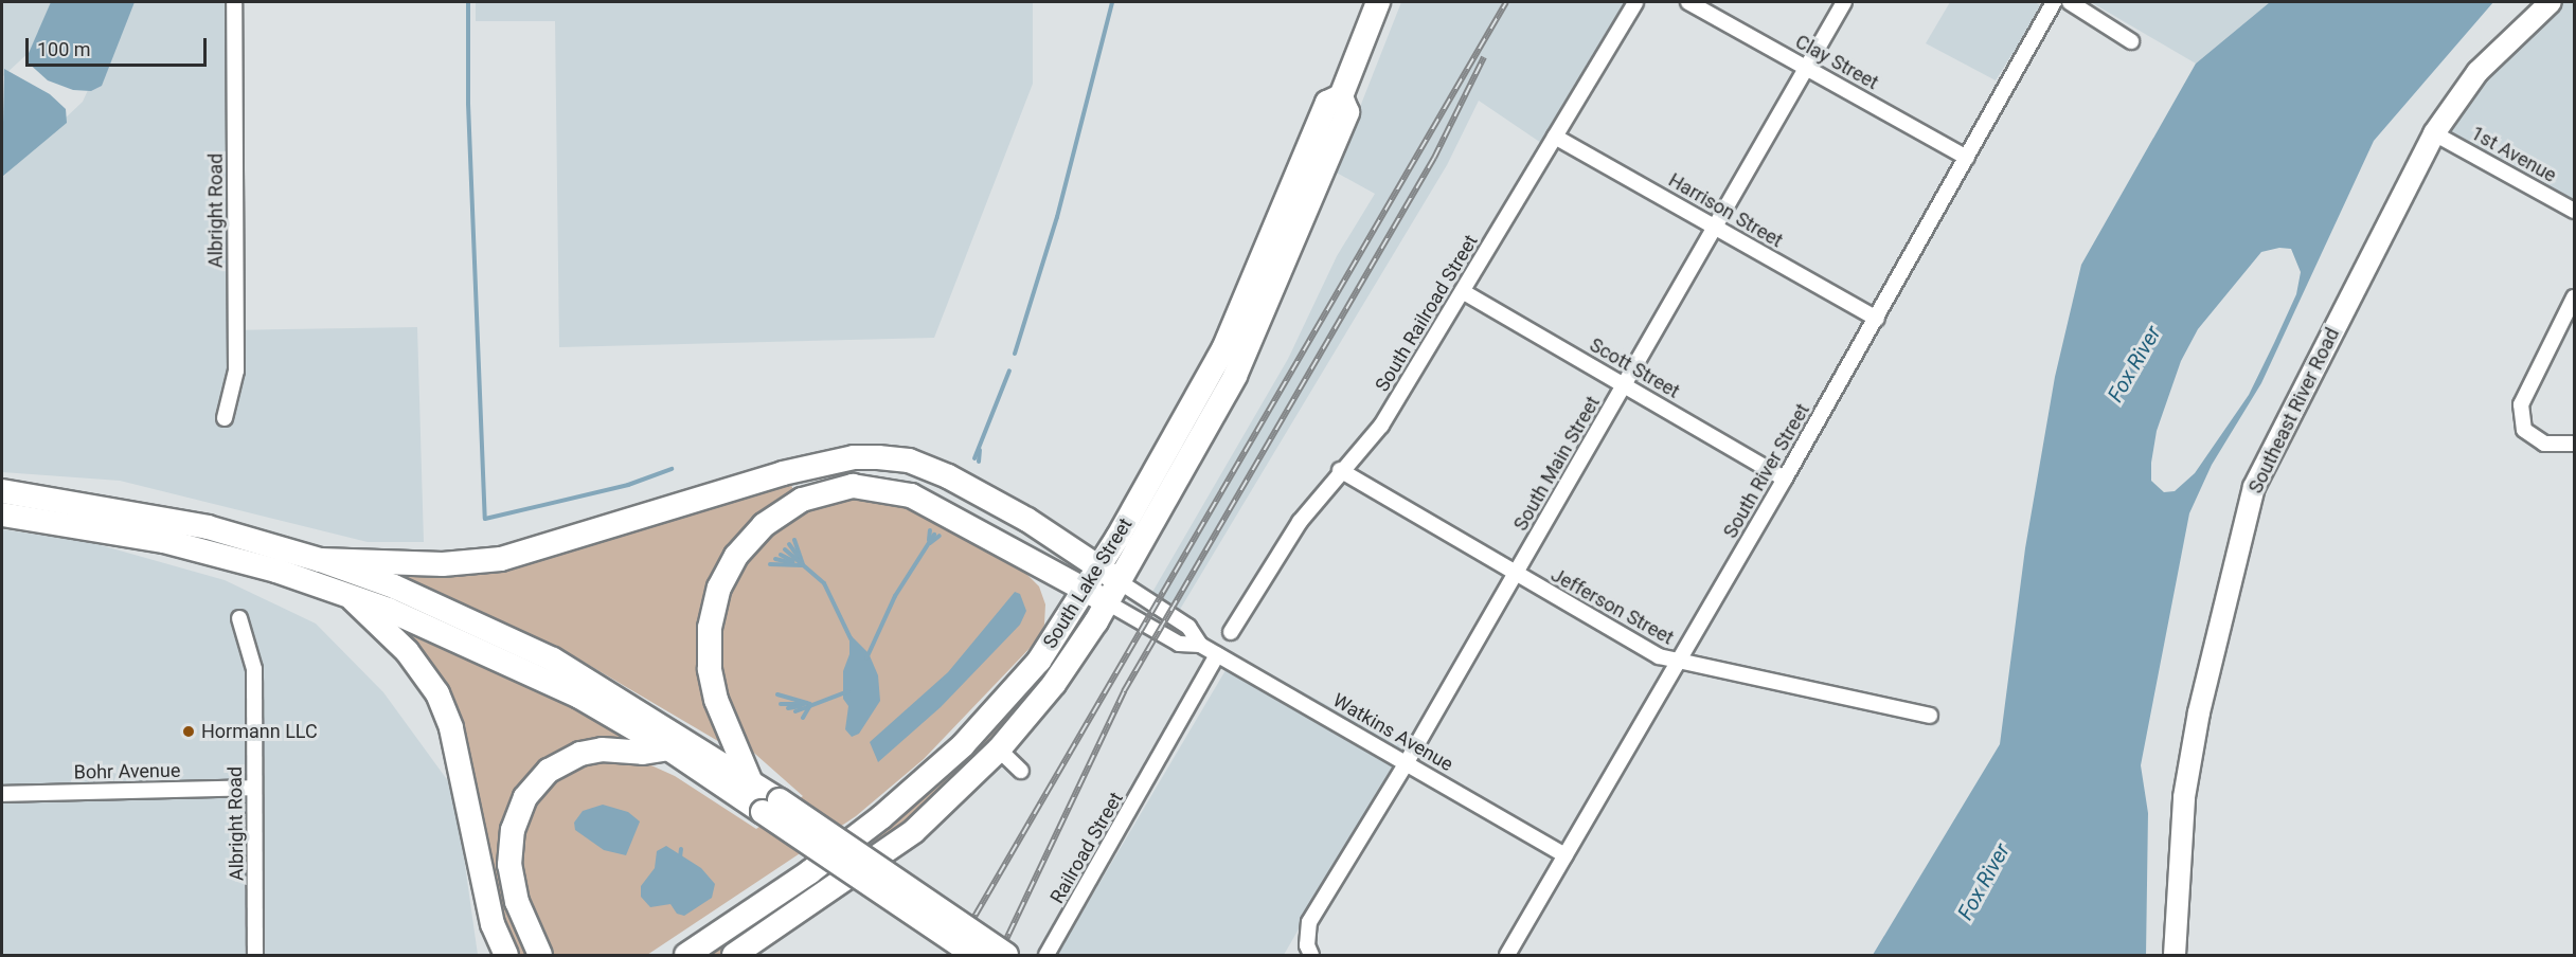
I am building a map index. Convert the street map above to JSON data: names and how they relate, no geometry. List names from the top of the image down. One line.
{"streets":{"main road":["South Lake Street"],"street":["Clay Street","1st Avenue","Albright Road","Harrison Street","South Railroad Street","Scott Street","Southeast River Road","South Main Street","South River Street","Jefferson Street","Watkins Avenue","Bohr Avenue","Railroad Street"]},"crossings":[["Clay Street","South Main Street"],["Clay Street","South River Street"],["1st Avenue","Southeast River Road"],["Albright Road","Bohr Avenue"],["Harrison Street","South Railroad Street"],["Harrison Street","South Main Street"],["Harrison Street","South River Street"],["South Railroad Street","Scott Street"],["South Railroad Street","Jefferson Street"],["Scott Street","South Main Street"],["Scott Street","South River Street"],["South Main Street","Jefferson Street"],["South Main Street","Watkins Avenue"],["South River Street","Jefferson Street"],["South River Street","Watkins Avenue"],["South Lake Street","Watkins Avenue"],["Watkins Avenue","Railroad Street"]],"water":["Fox River"],"places":["Hormann LLC"],"scale_bar":"100 m"}
